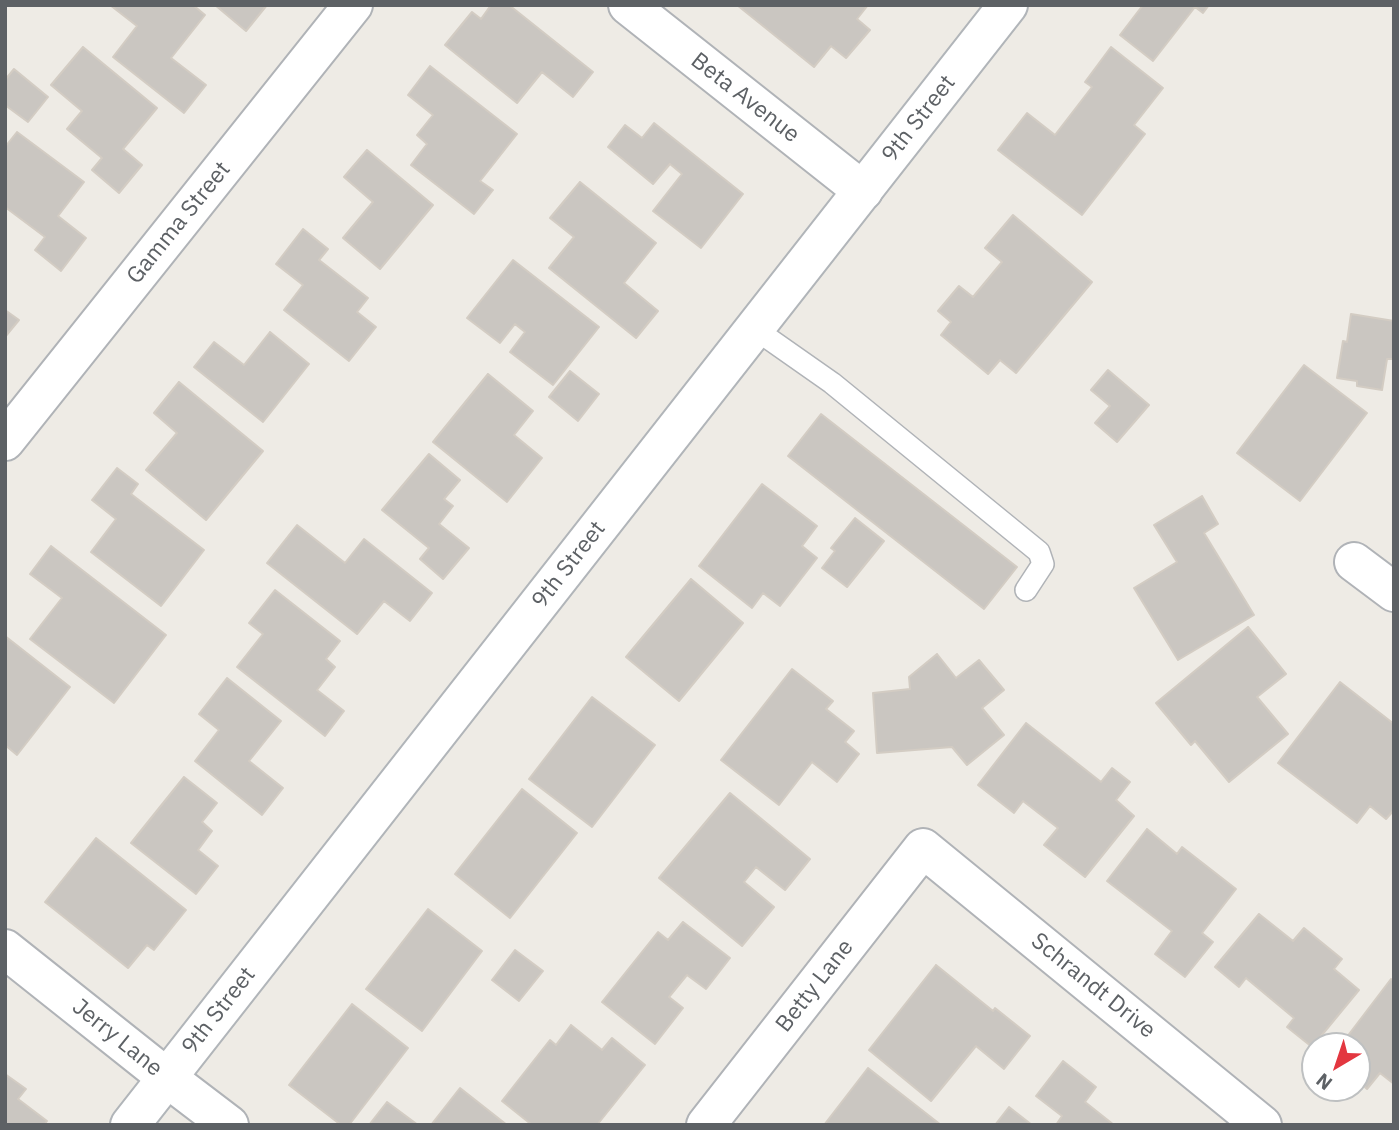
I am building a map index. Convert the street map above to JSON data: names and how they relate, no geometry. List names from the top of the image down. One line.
{"streets":{"street":["Beta Avenue","9th Street","Gamma Street","Betty Lane","Schrandt Drive","Jerry Lane"]},"crossings":[["Beta Avenue","9th Street"],["9th Street","Jerry Lane"],["Betty Lane","Schrandt Drive"]],"north":"bottom left"}
